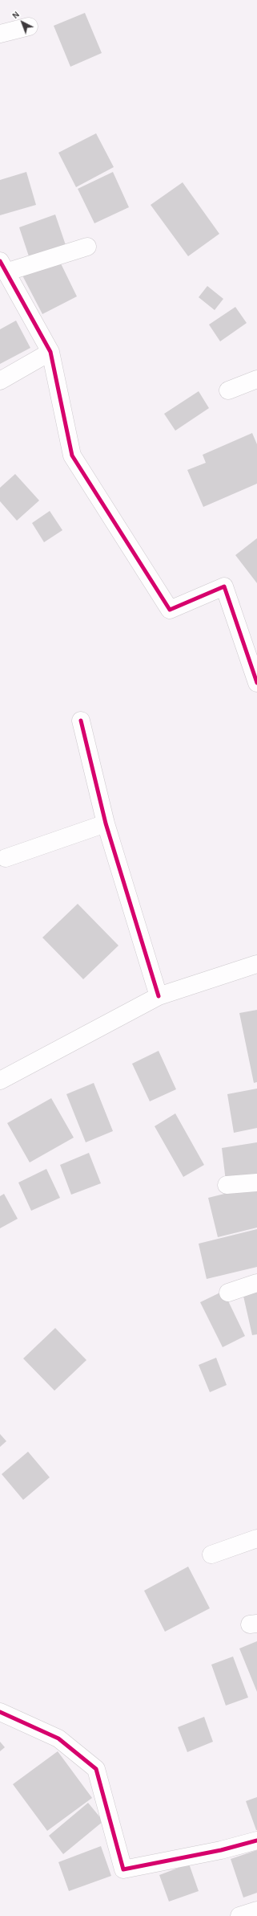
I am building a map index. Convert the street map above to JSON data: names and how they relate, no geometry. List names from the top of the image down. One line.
{"north":"top left"}
